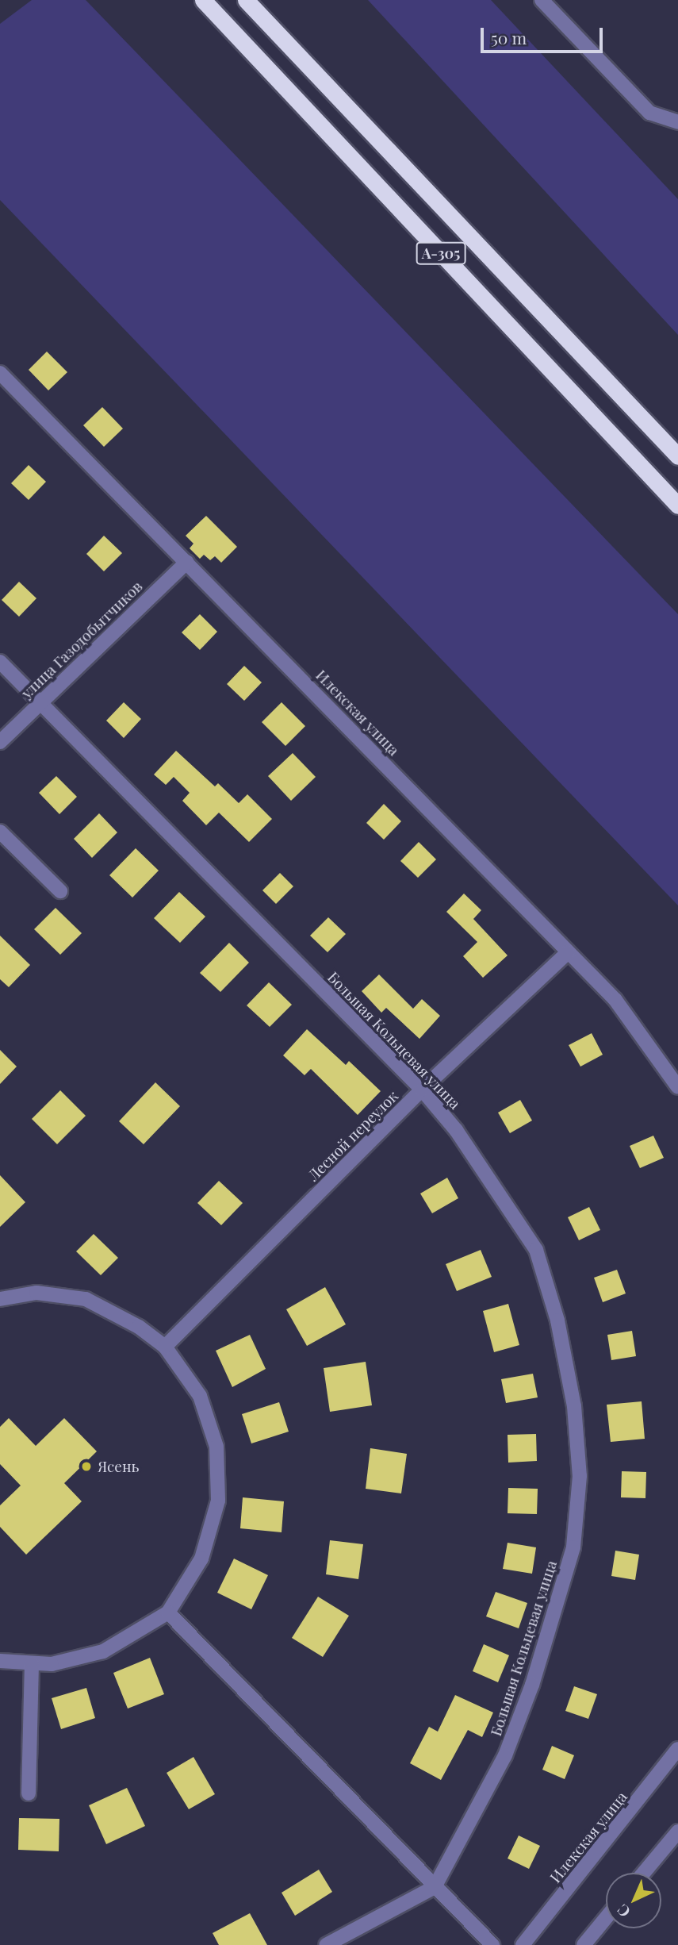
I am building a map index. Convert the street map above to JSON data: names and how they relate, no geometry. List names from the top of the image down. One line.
{"streets":{"highway":["А-305"],"street":["улица Газодобытчиков","Илекская улица","Большая Кольцевая улица","Лесной переулок"]},"crossings":[["улица Газодобытчиков","Илекская улица"],["улица Газодобытчиков","Большая Кольцевая улица"],["Илекская улица","Лесной переулок"],["Большая Кольцевая улица","Лесной переулок"]],"places":["Ясень"],"scale_bar":"50 m","north":"bottom left"}
